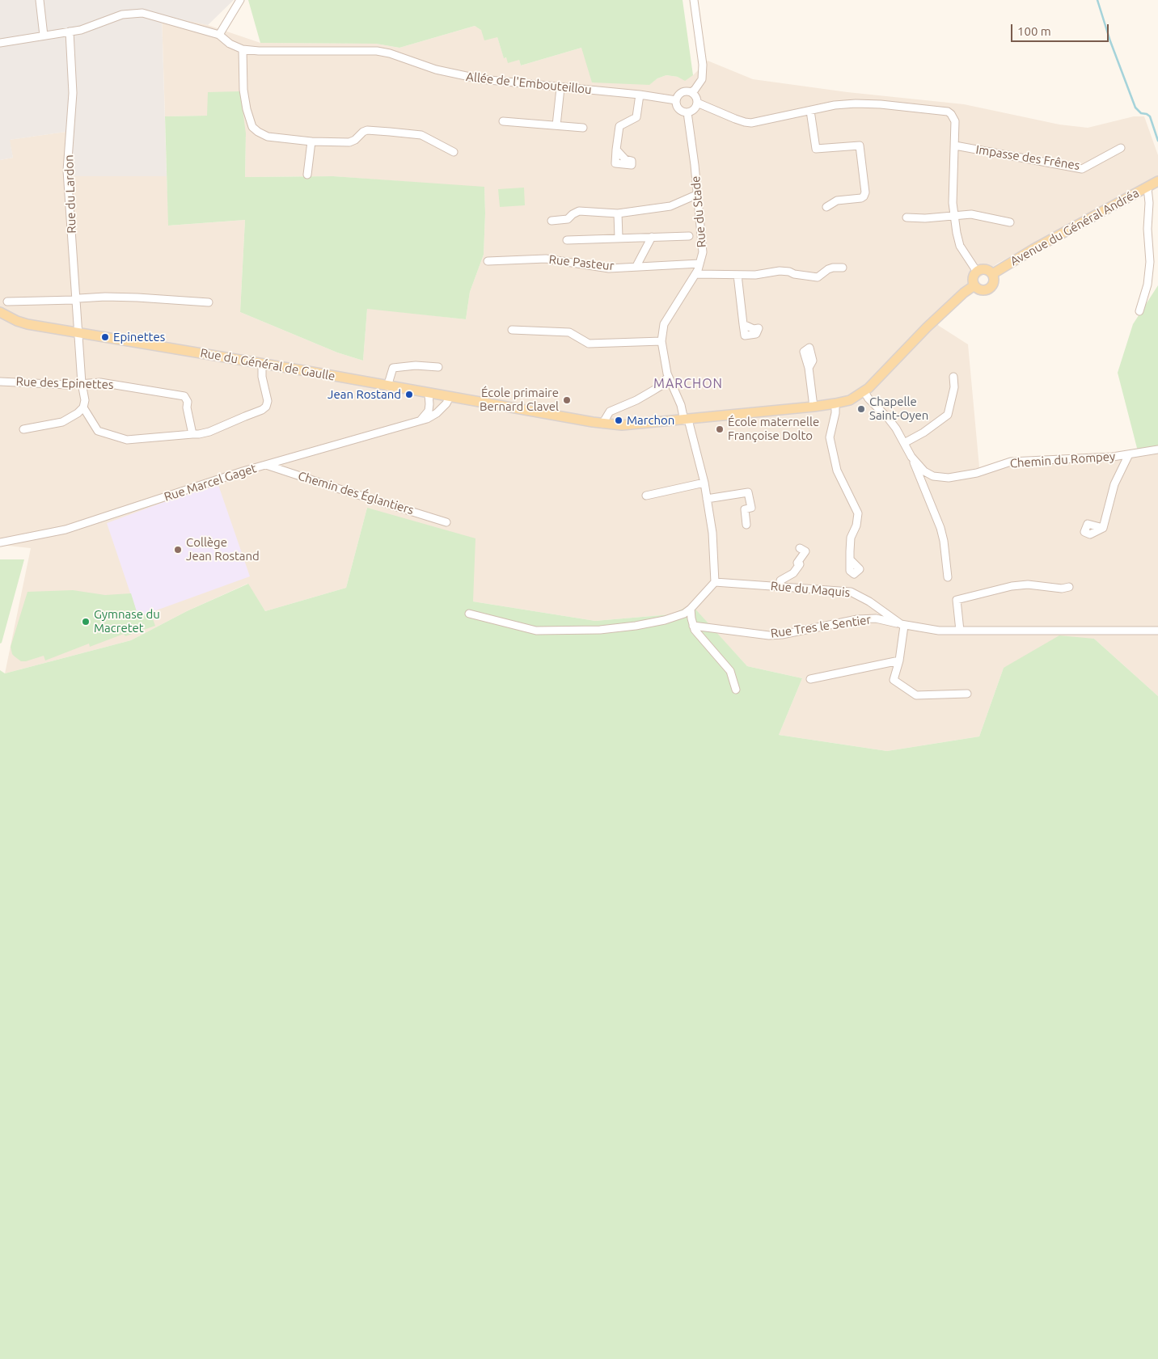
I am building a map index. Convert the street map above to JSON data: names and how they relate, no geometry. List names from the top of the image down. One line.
{"streets":{"main road":["Avenue du Général Andréa","Rue du Général de Gaulle"],"street":["Allée de l'Embouteillou","Impasse des Frênes","Rue du Lardon","Rue du Stade","Rue Pasteur","Rue des Epinettes","Chemin du Rompey","Rue Marcel Gaget","Chemin des Églantiers","Rue du Maquis","Rue Tres le Sentier"]},"crossings":[["Allée de l'Embouteillou","Rue du Lardon"],["Allée de l'Embouteillou","Rue du Stade"],["Rue du Lardon","Rue du Général de Gaulle"],["Rue du Lardon","Rue des Epinettes"],["Rue du Stade","Rue Pasteur"],["Rue du Stade","Rue du Général de Gaulle"],["Avenue du Général Andréa","Rue du Général de Gaulle"],["Rue du Général de Gaulle","Chemin du Rompey"],["Rue du Général de Gaulle","Rue Marcel Gaget"],["Rue Marcel Gaget","Chemin des Églantiers"],["Rue du Maquis","Rue Tres le Sentier"]],"districts":["MARCHON"],"places":["Epinettes","Jean Rostand","École primaire Bernard Clavel","Chapelle Saint-Oyen","Marchon","École maternelle Françoise Dolto","Collège Jean Rostand","Gymnase du Macretet"],"scale_bar":"100 m"}
